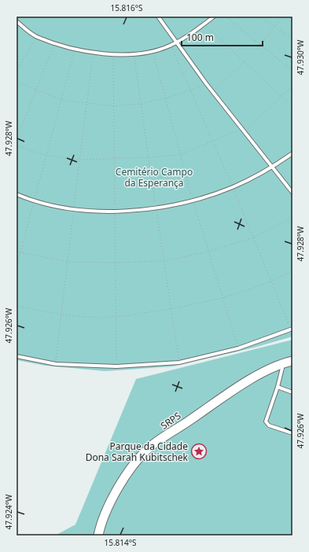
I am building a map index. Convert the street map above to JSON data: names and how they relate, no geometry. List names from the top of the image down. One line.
{"streets":{"main road":["SRPS"]},"parks":["Cemitério Campo da Esperança"],"places":{"place":["Parque da Cidade Dona Sarah Kubitschek"]},"scale_bar":"100 m","coordinates":["15.816°S","47.930°W","47.928°W","47.926°W","47.924°W","15.814°S"]}
